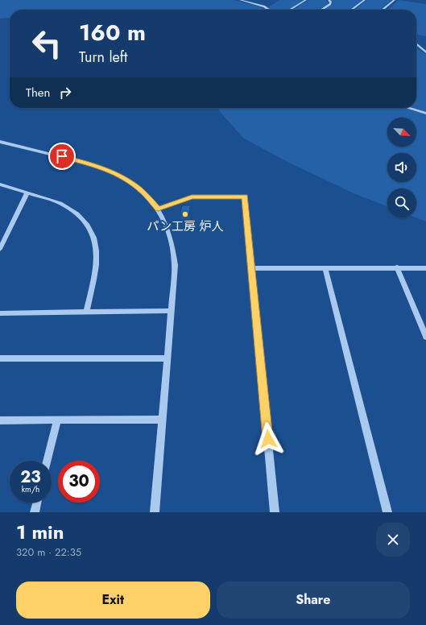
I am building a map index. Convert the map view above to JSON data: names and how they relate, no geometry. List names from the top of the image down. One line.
{"places":["パン工房 炉人"],"north":"bottom right","page":{"turn":["160 m","Turn left"],"then":"Then","speed":"23 km/h","limit":"30","heading":["1 min","320 m · 22:35"],"buttons":["Exit","Share"]}}
